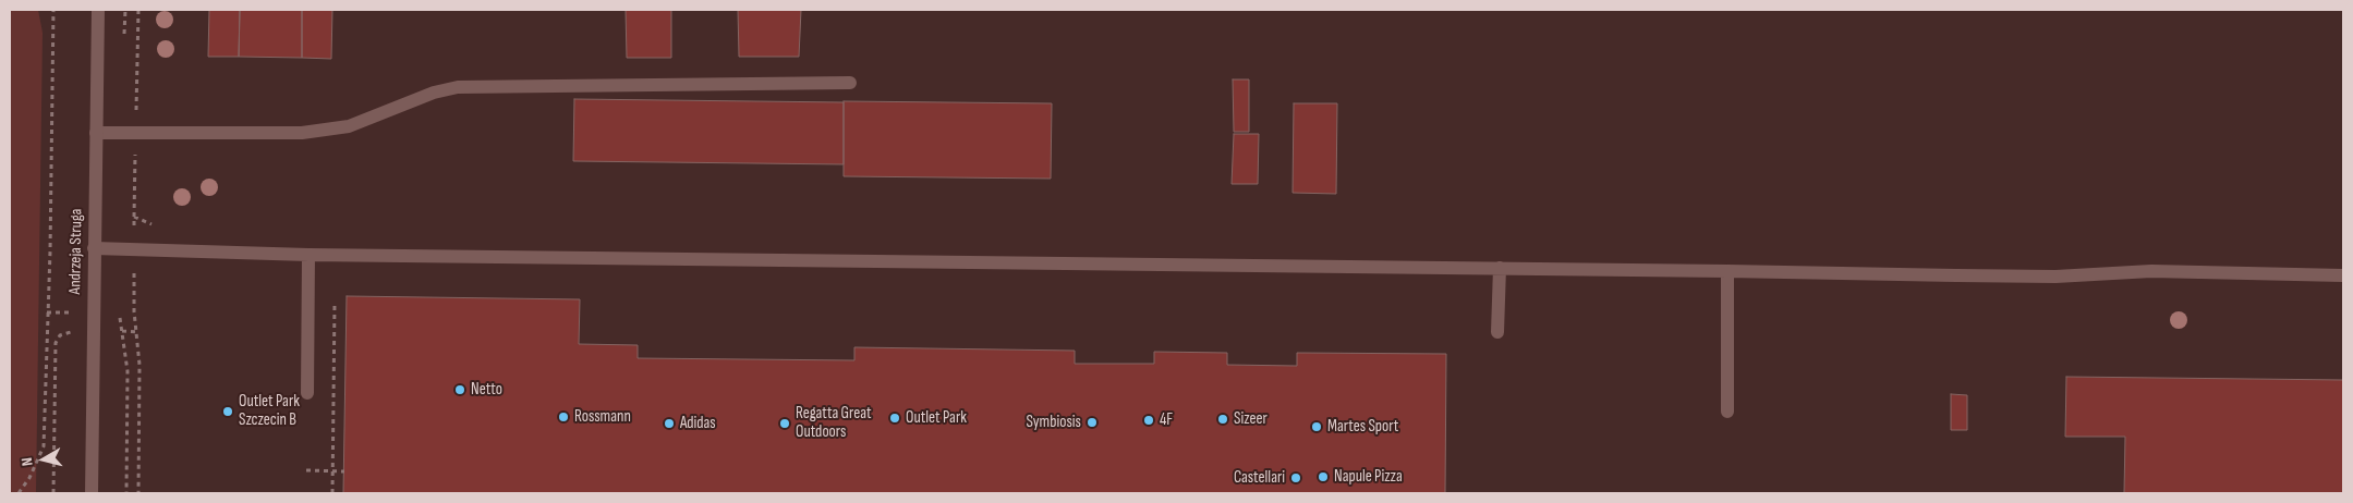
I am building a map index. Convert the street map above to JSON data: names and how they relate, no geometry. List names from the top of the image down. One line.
{"streets":{"street":["Andrzeja Struga"]},"places":["Netto","Outlet Park Szczecin B","Rossmann","Outlet Park","Sizeer","4F","Symbiosis","Adidas","Regatta Great Outdoors","Martes Sport","Napule Pizza","Castellari"],"north":"left"}
